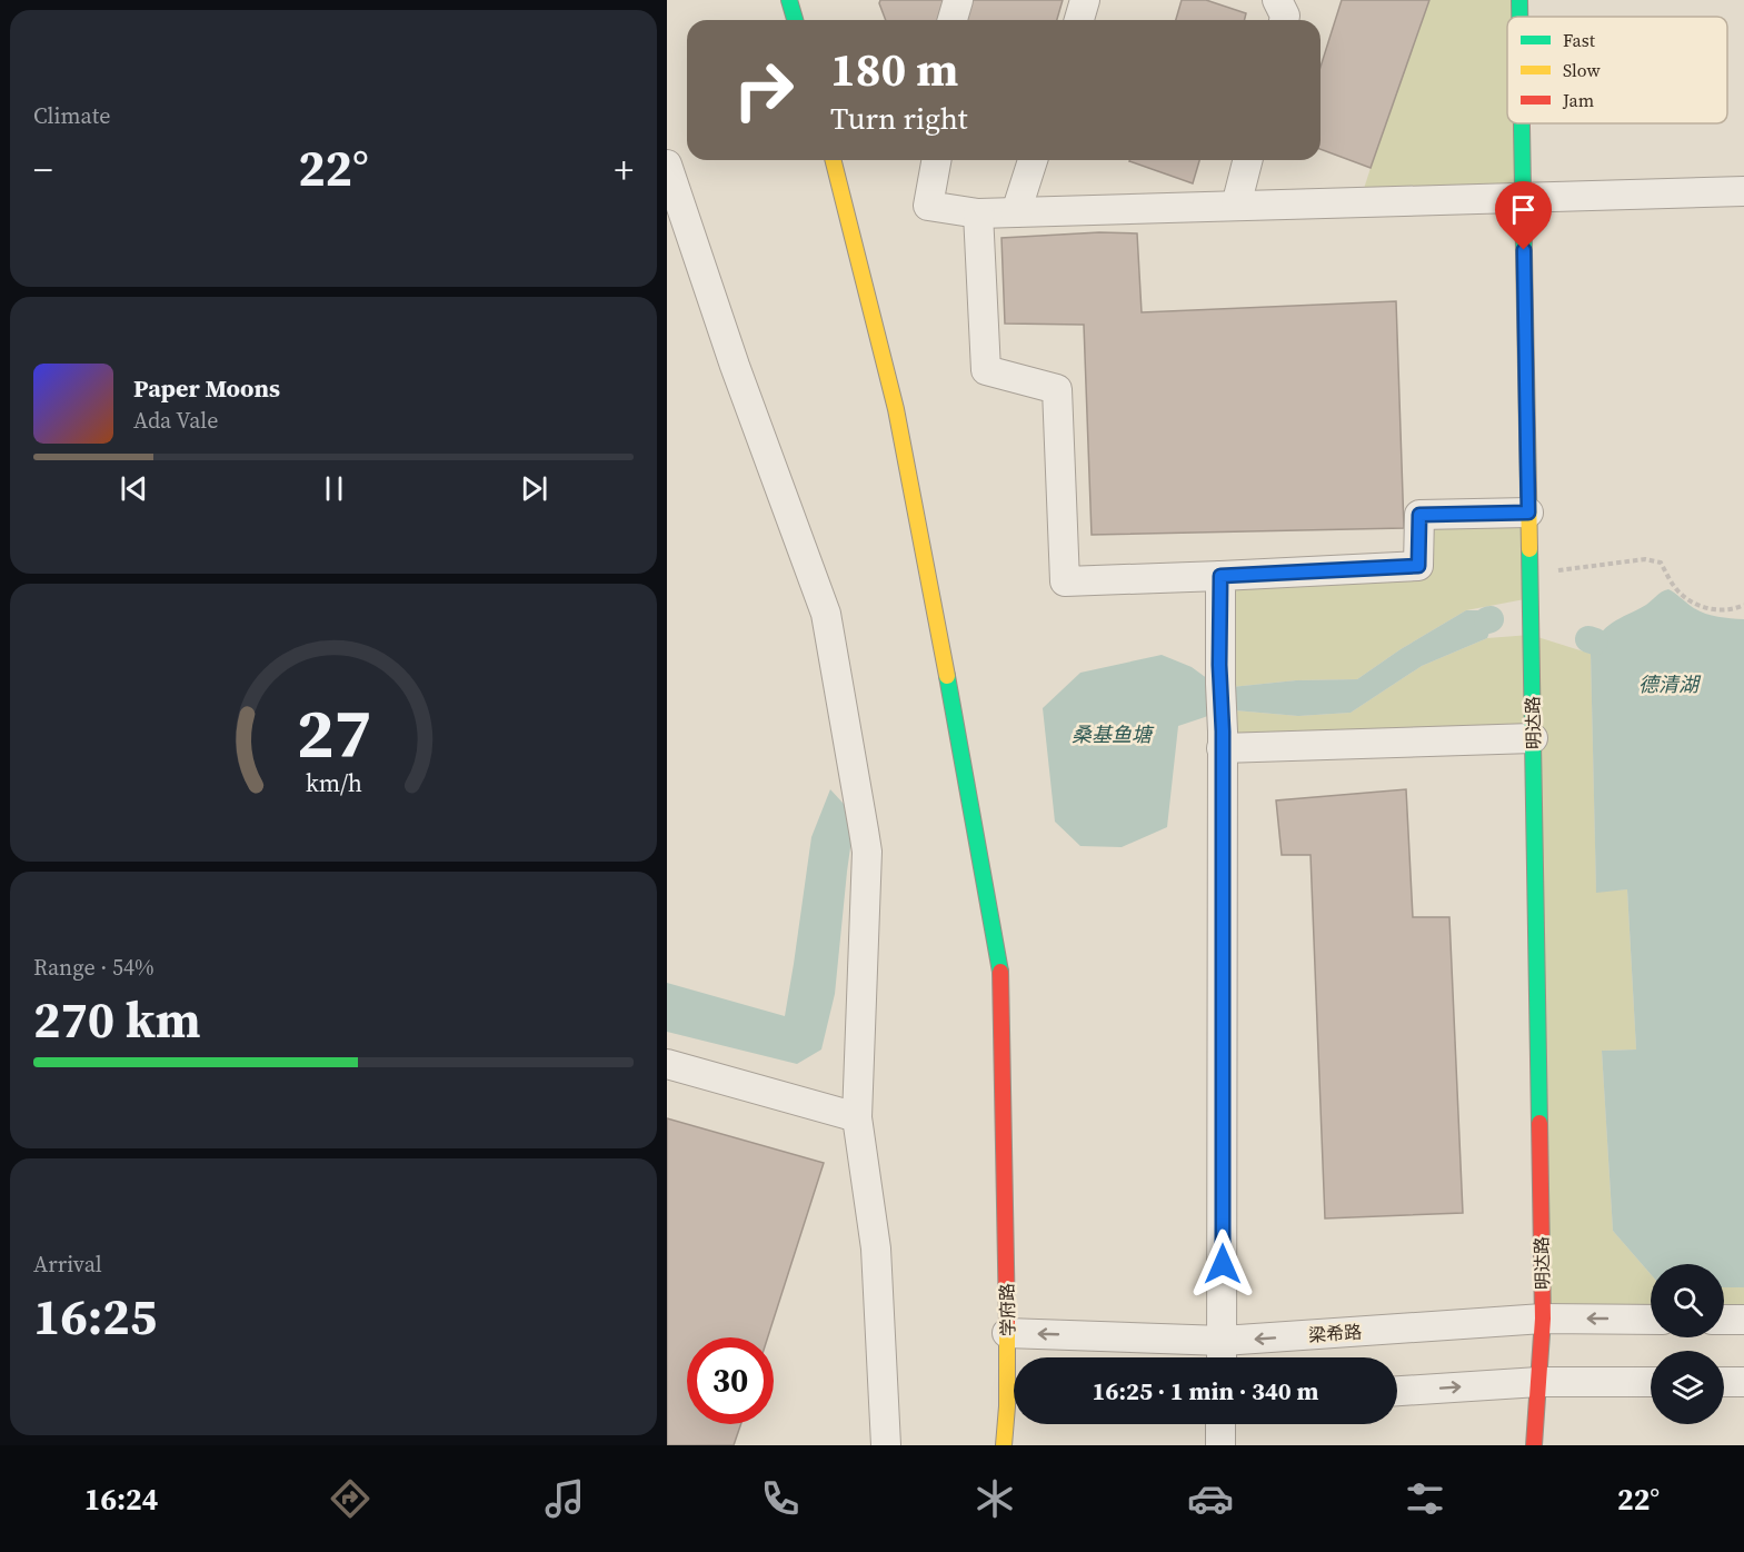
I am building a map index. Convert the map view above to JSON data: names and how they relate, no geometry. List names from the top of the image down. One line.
{"streets":{"street":["明达路","学府路","梁希路"]},"crossings":[["明达路","梁希路"],["学府路","梁希路"]],"water":["德清湖","桑基鱼塘"],"legend":["Fast","Slow","Jam"],"page":{"tile":["Climate",["Range · 54%","270 km"],["Arrival","16:25"]],"turn":["180 m","Turn right"],"heat":["−","22°","+"],"song":["Paper Moons","Ada Vale"],"limit":"30","trip":"16:25 · 1 min · 340 m","tabs":["16:24","22°"],"gauge":["27","km/h"]}}
